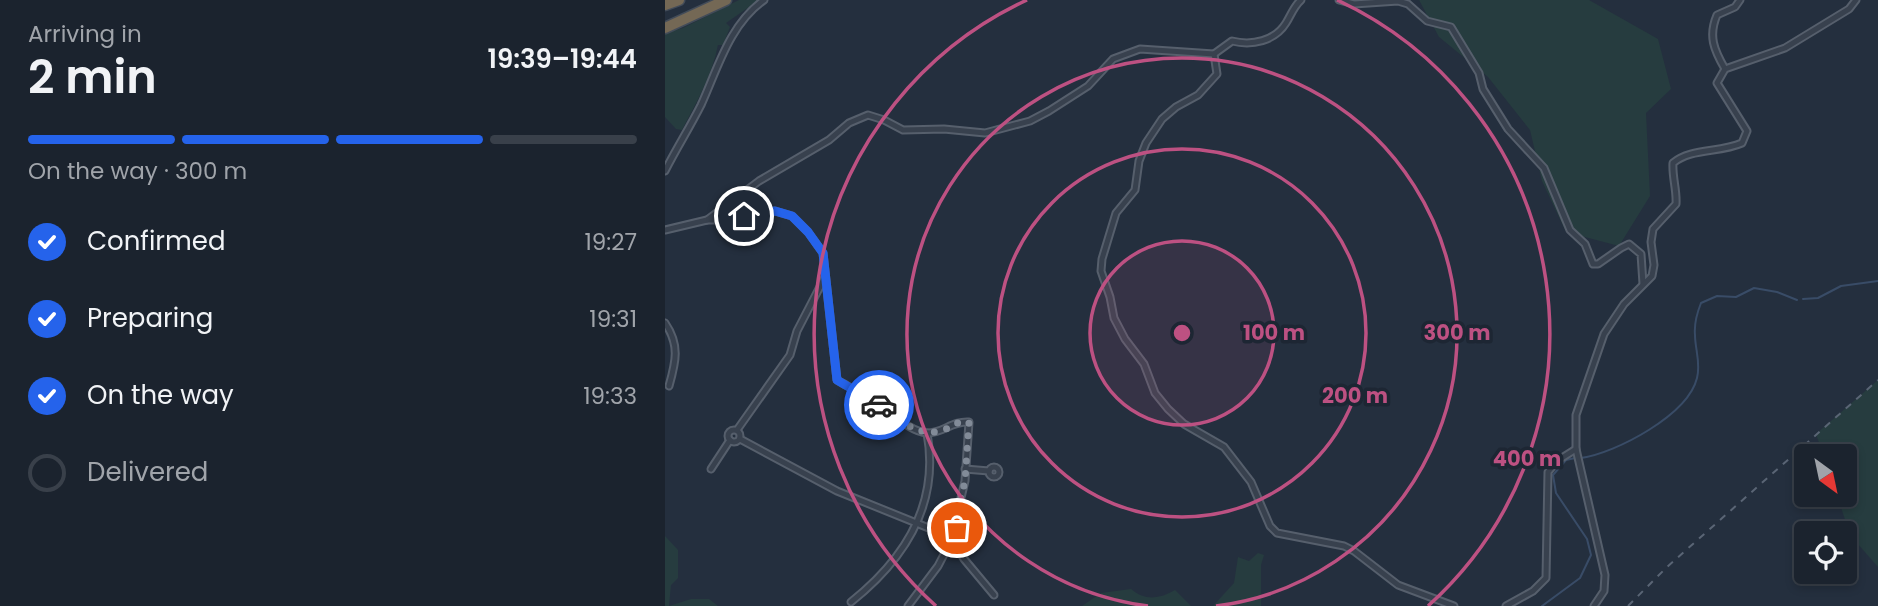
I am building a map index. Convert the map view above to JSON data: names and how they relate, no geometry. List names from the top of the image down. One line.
{"north":"bottom right","page":{"heading":["2 min","Arriving in","19:39–19:44"],"bar":"On the way · 300 m","list":[["Confirmed","19:27"],["Preparing","19:31"],["On the way","19:33"],"Delivered"]},"rings":["100 m","300 m","200 m","400 m"]}
